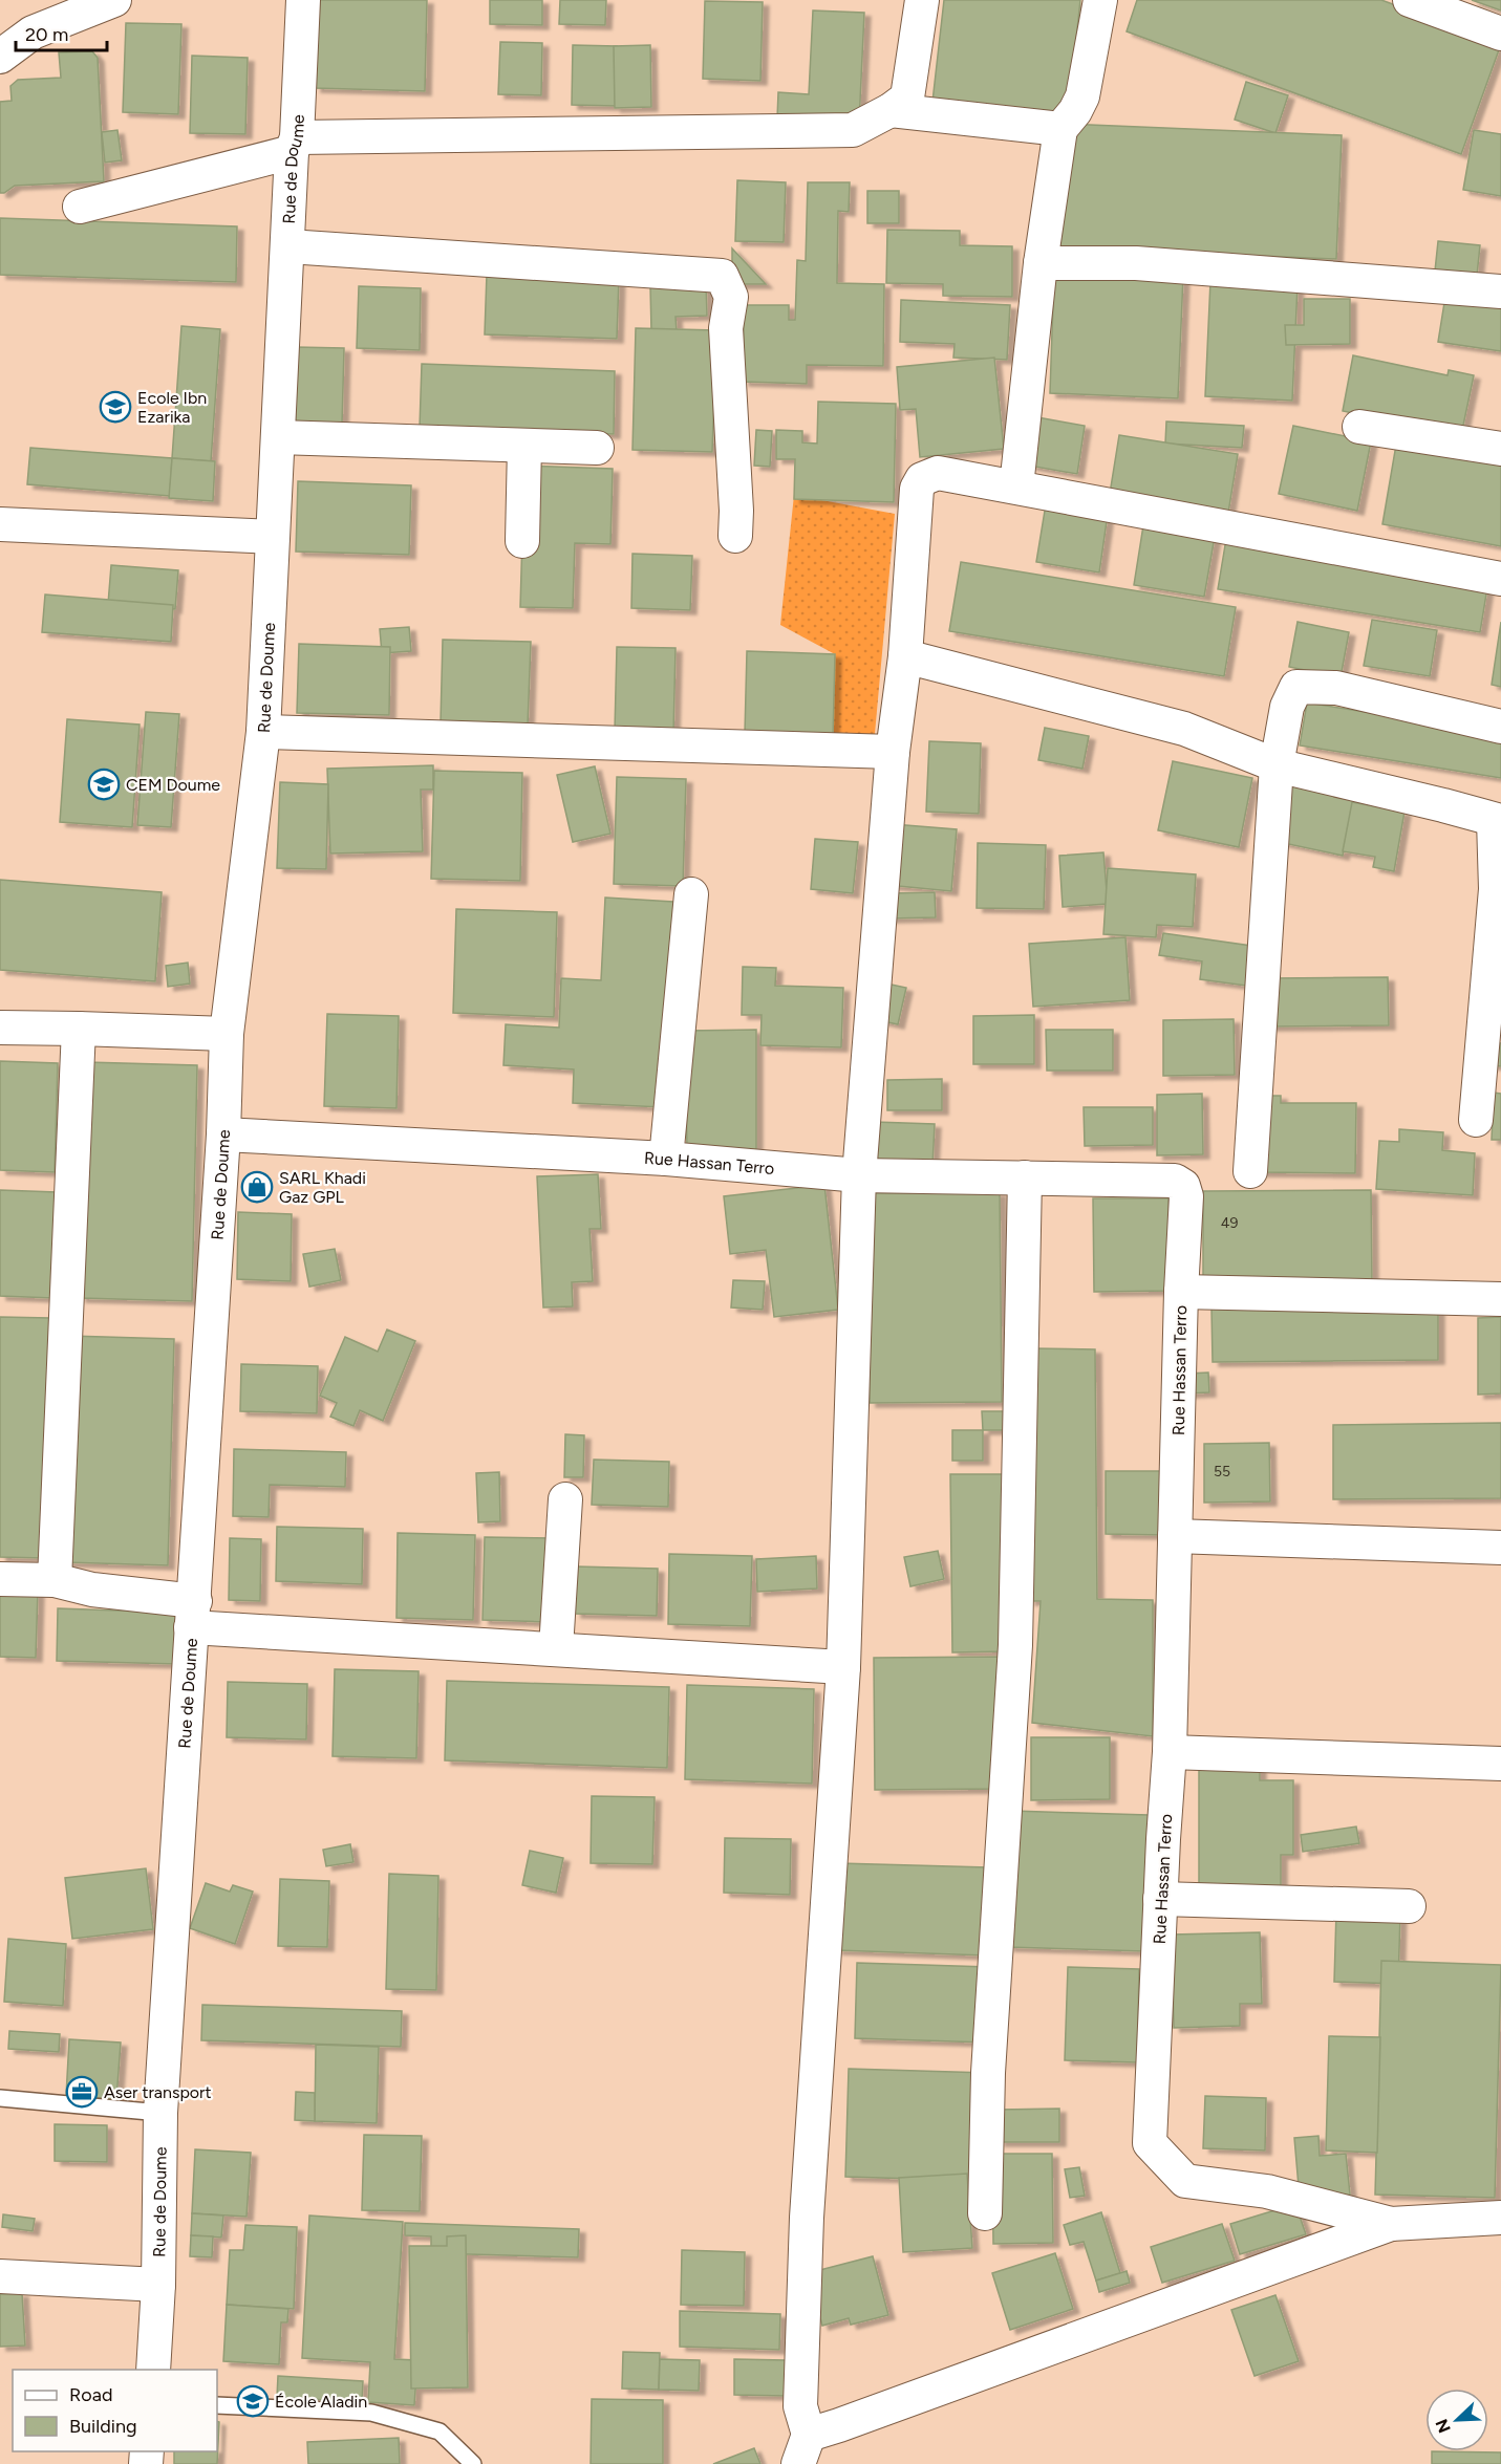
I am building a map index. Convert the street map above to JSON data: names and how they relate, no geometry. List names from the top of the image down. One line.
{"streets":{"street":["Rue de Doume","Rue Hassan Terro"]},"crossings":[["Rue de Doume","Rue Hassan Terro"]],"places":{"school or university":["Ecole Ibn Ezarika","CEM Doume","École Aladin"],"shop":["SARL Khadi Gaz GPL"],"office":["Aser transport"]},"house_numbers":["49","55"],"legend":["Road","Building"],"scale_bar":"20 m","north":"bottom left"}
